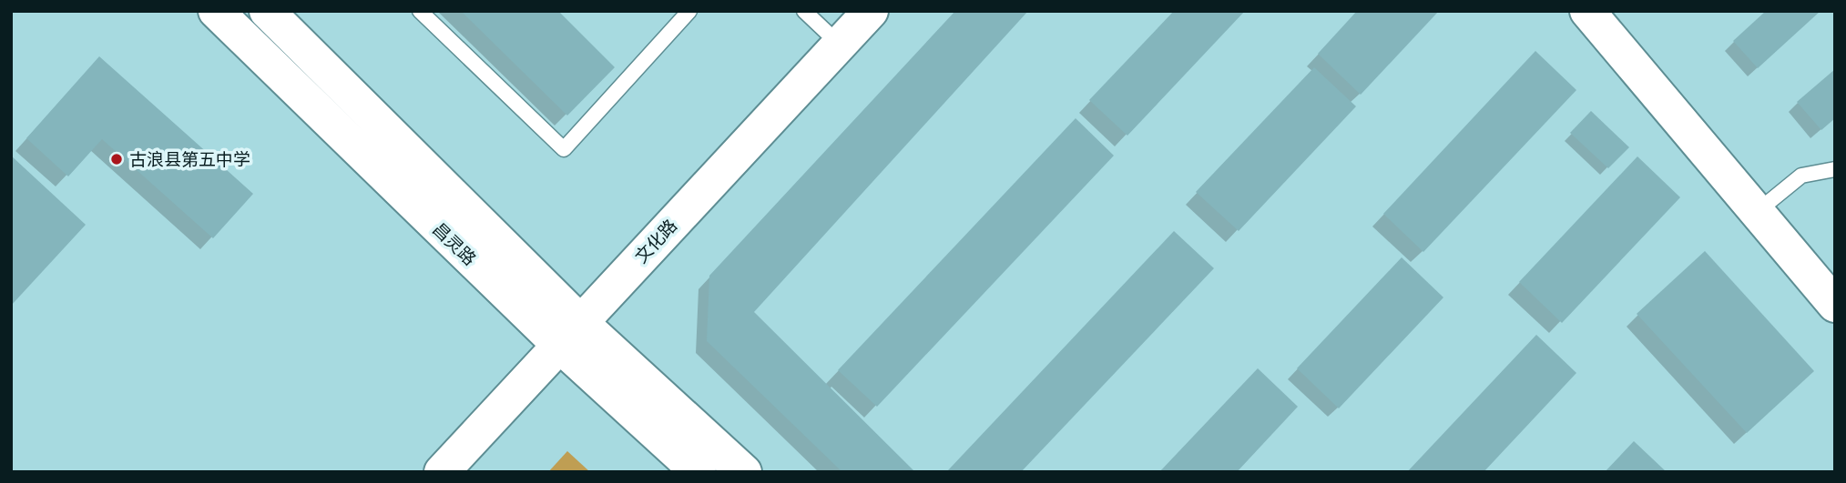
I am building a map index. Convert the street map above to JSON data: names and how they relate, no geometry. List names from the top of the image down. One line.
{"streets":{"main road":["文化路","昌灵路"]},"crossings":[["文化路","昌灵路"]],"places":["古浪县第五中学"]}
